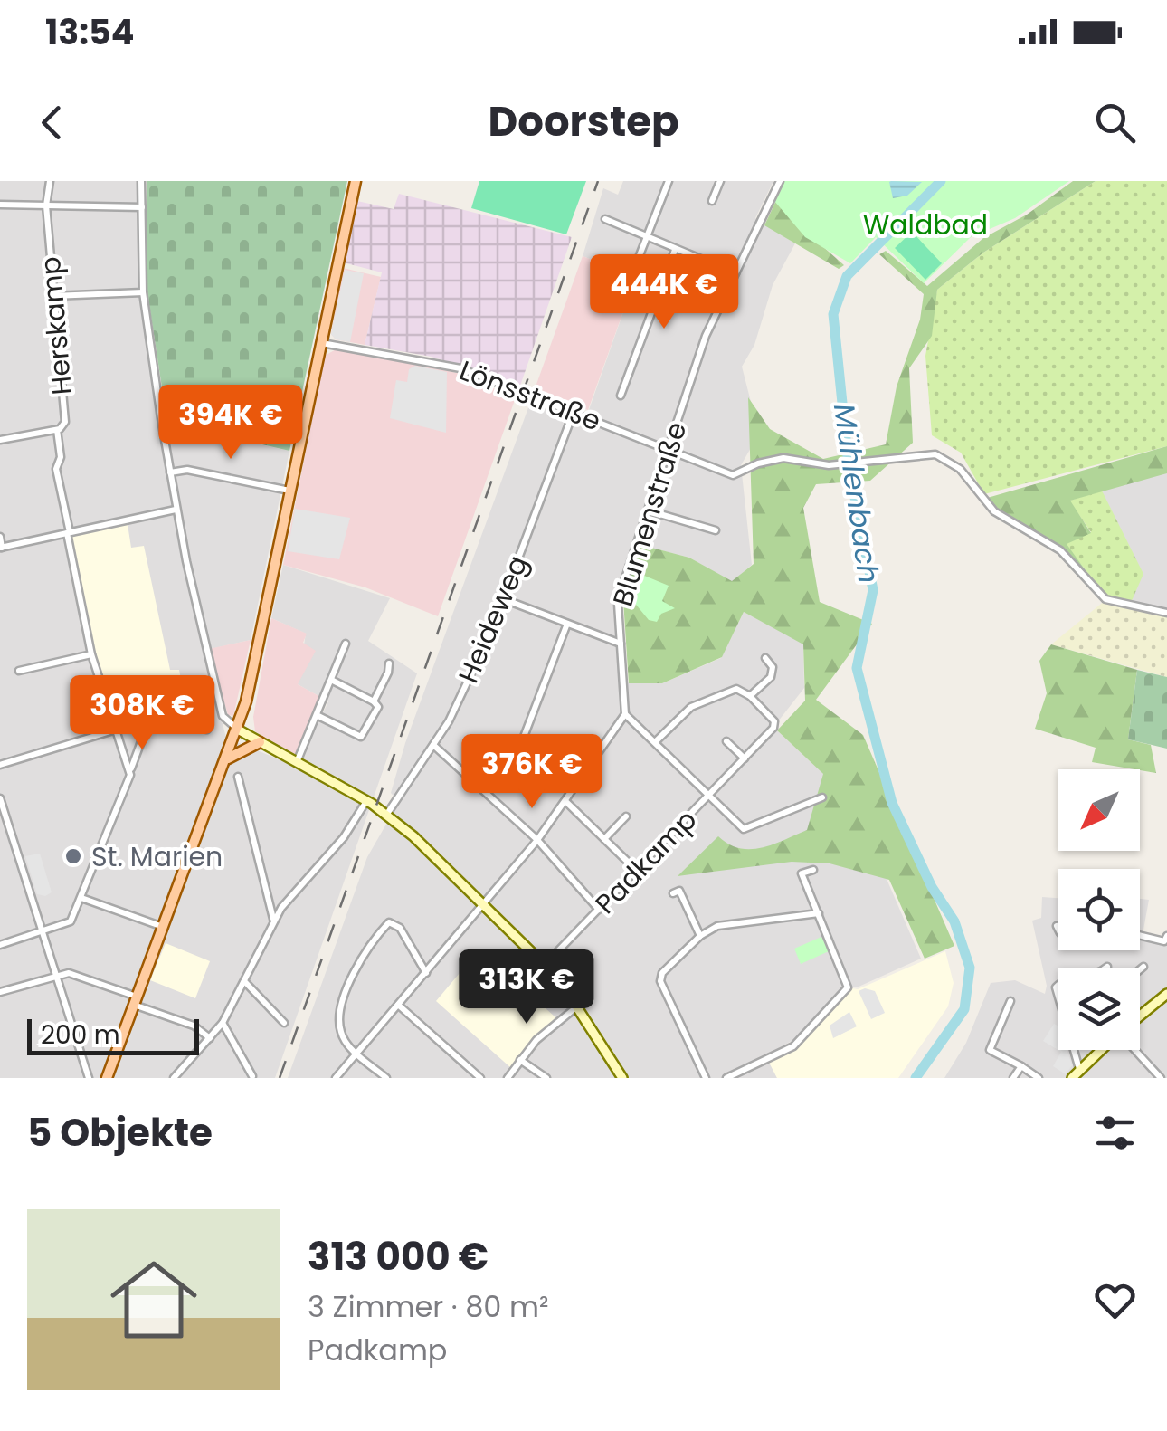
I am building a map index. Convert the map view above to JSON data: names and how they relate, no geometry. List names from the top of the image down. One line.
{"streets":{"street":["Herskamp","Lönsstraße","Blumenstraße","Heideweg","Padkamp"]},"crossings":[["Lönsstraße","Blumenstraße"],["Lönsstraße","Heideweg"]],"water":["Mühlenbach"],"parks":["Waldbad"],"places":["St. Marien"],"scale_bar":"200 m","north":"bottom left","page":{"status":"13:54","header":"Doorstep","price":["444K €","394K €","308K €","376K €","313K €"],"scale":"200 m","heading":"5 Objekte","list":[{"name":"313 000 €","note":"3 Zimmer · 80 m² · Padkamp"}]}}
